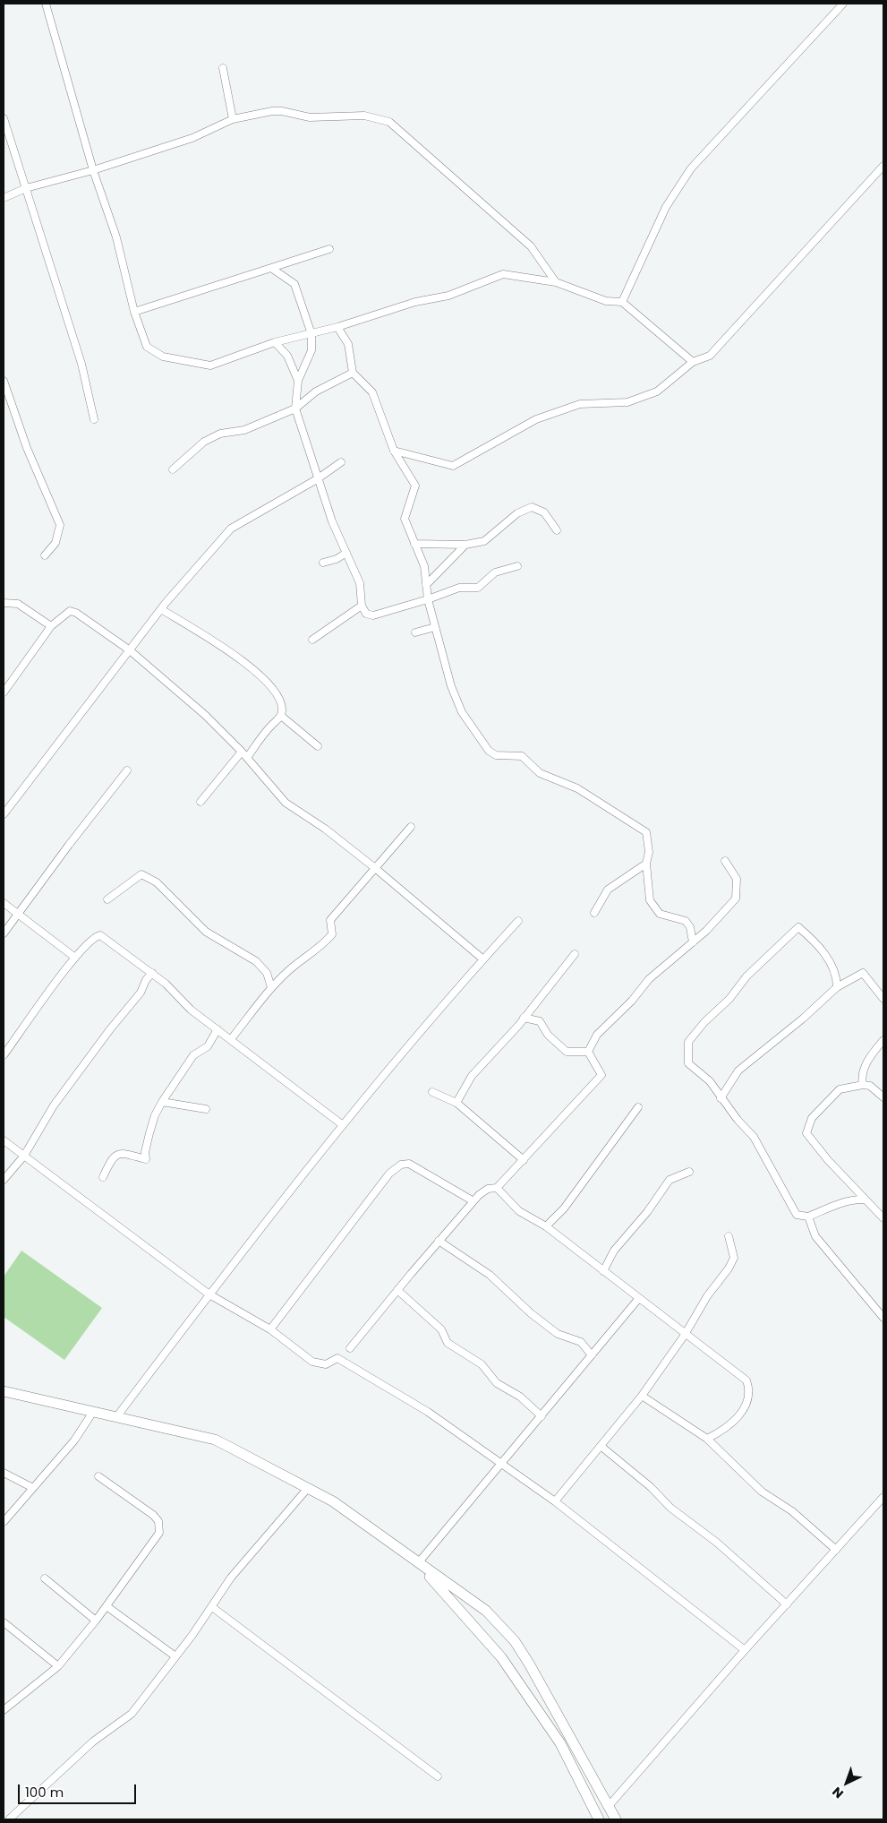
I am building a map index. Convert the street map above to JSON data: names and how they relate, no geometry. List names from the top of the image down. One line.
{"scale_bar":"100 m","north":"bottom left"}
